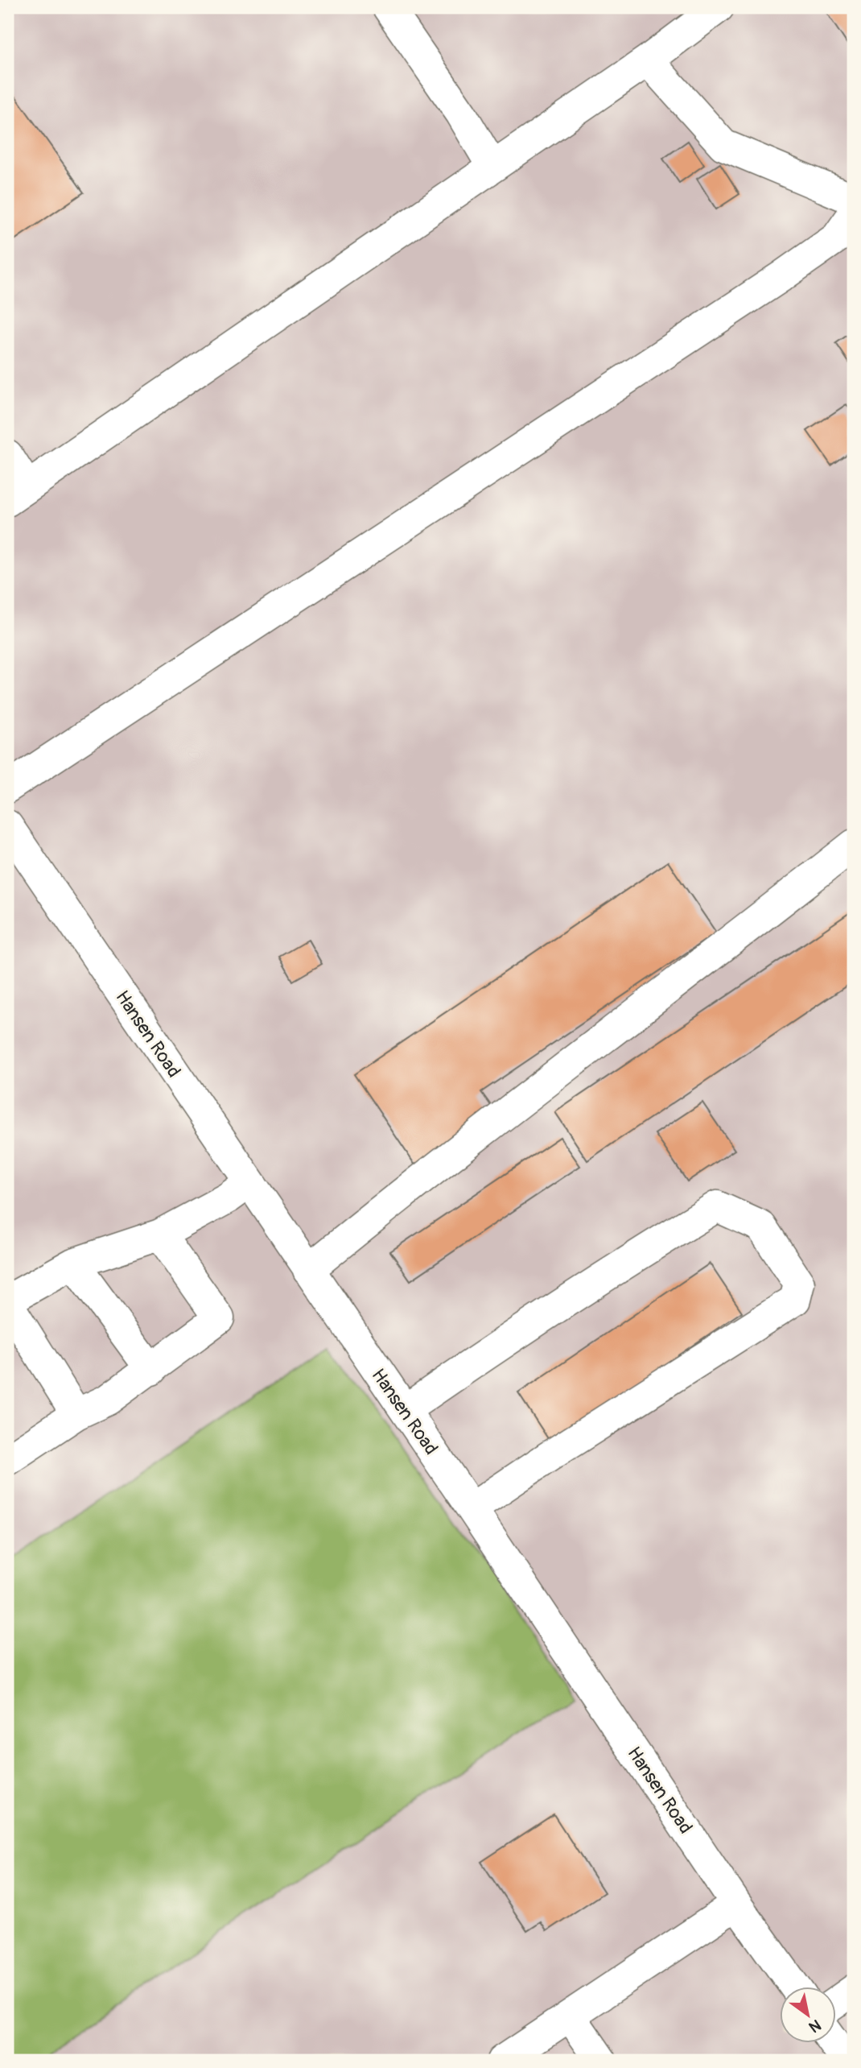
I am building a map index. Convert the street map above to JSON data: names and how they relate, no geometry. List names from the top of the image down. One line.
{"streets":{"street":["Hansen Road"]},"north":"bottom right"}
